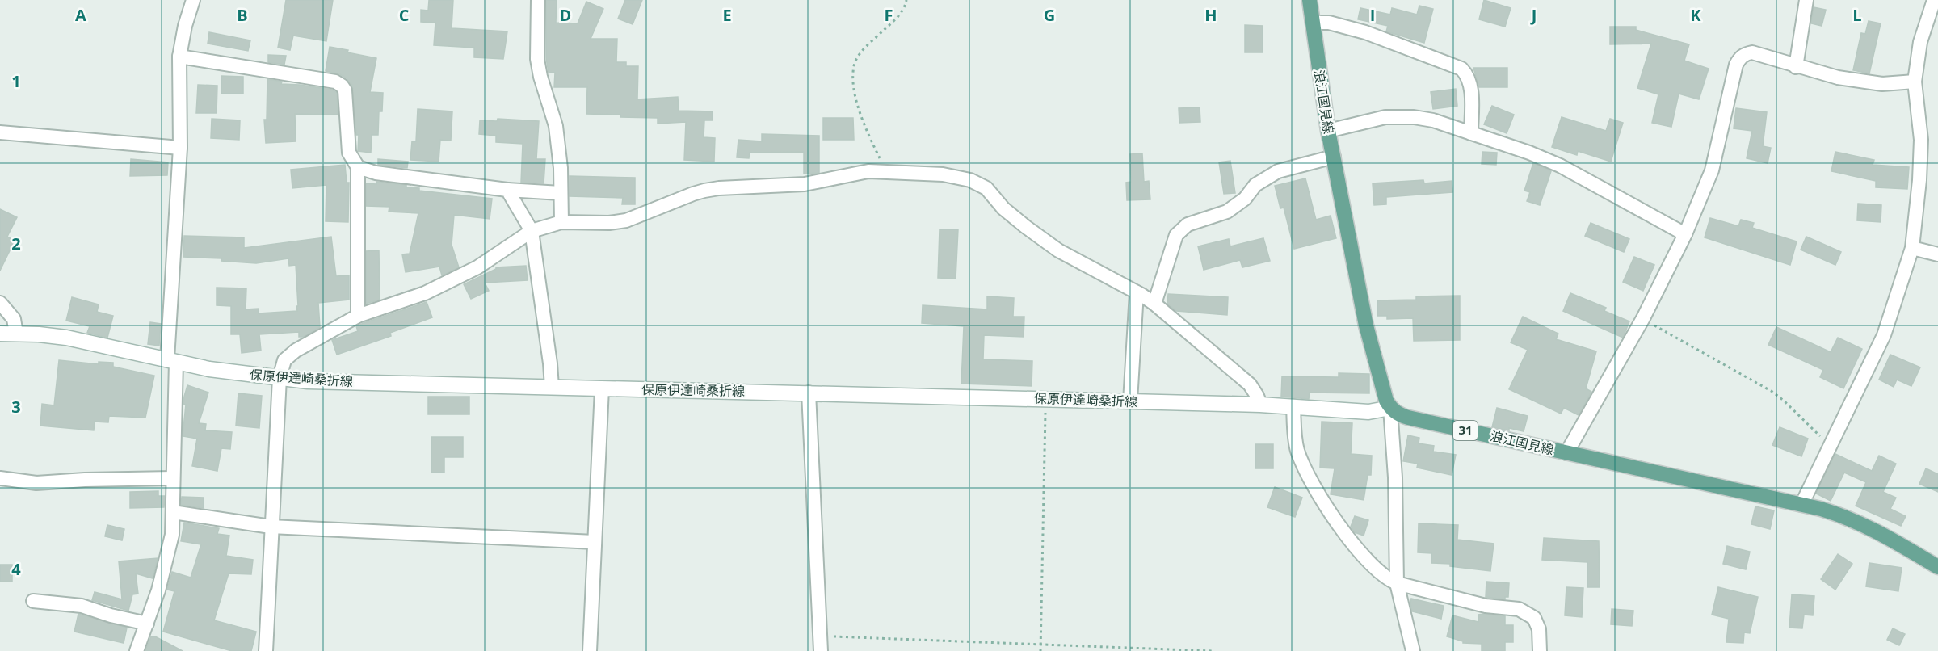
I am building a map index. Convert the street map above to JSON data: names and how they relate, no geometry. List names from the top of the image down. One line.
{"streets":{"main road":["浪江国見線","保原伊達崎桑折線","31"]},"crossings":[["浪江国見線","保原伊達崎桑折線"]],"grid":{"columns":["A","B","C","D","E","F","G","H","I","J","K","L"],"rows":["1","2","3","4"]}}
